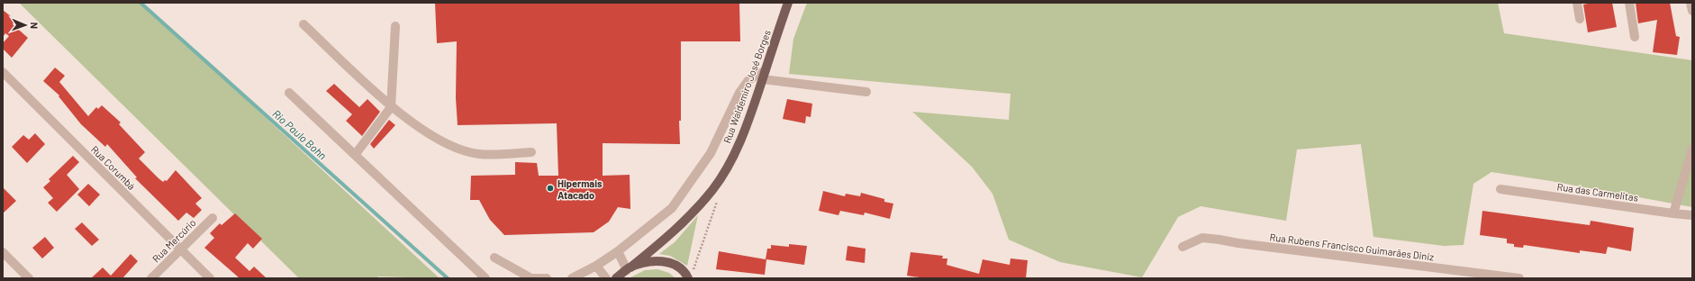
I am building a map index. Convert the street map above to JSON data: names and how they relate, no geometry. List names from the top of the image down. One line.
{"streets":{"main road":["Rua Waldemiro José Borges"],"street":["Rua Corumbá","Rua das Carmelitas","Rua Mercúrio","Rua Rubens Francisco Guimarães Diniz"]},"crossings":[["Rua Corumbá","Rua Mercúrio"]],"water":["Rio Paulo Bohn"],"places":["Hipermais Atacado"],"north":"right"}
